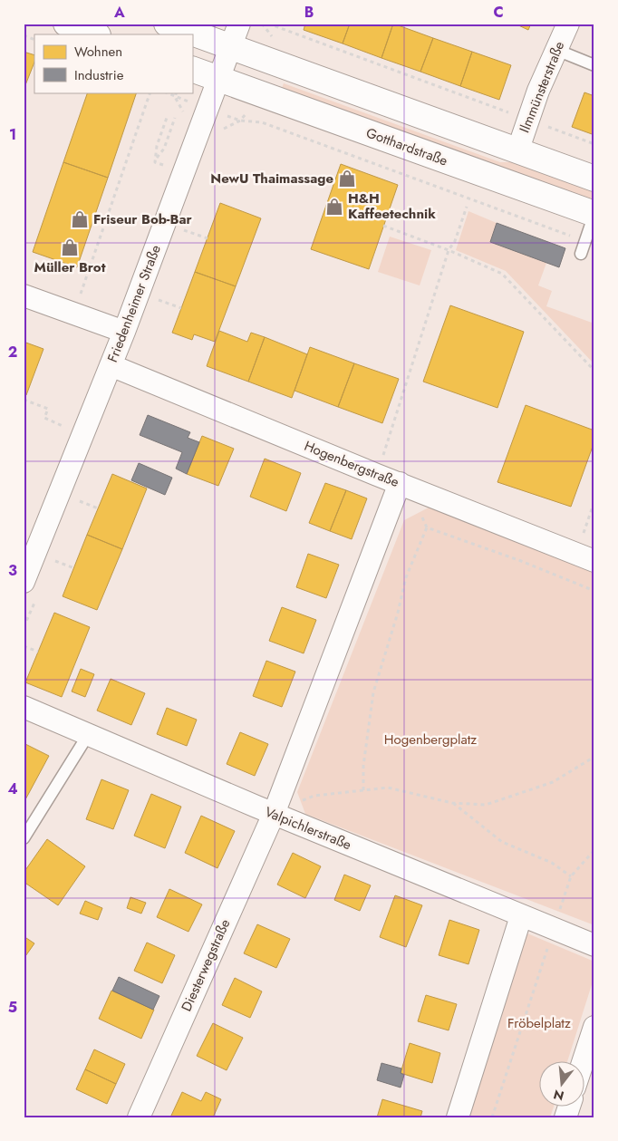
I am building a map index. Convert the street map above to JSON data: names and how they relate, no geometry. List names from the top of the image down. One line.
{"streets":{"main road":["Gotthardstraße"],"street":["Ilmmünsterstraße","Friedenheimer Straße","Hogenbergstraße","Valpichlerstraße","Diesterwegstraße"]},"crossings":[["Gotthardstraße","Friedenheimer Straße"],["Friedenheimer Straße","Hogenbergstraße"],["Valpichlerstraße","Diesterwegstraße"]],"parks":["Hogenbergplatz","Fröbelplatz"],"places":{"shop":["NewU Thaimassage","H&H Kaffeetechnik","Friseur Bob-Bar","Müller Brot"]},"legend":["Wohnen","Industrie"],"north":"bottom","grid":{"columns":["A","B","C"],"rows":["1","2","3","4","5"]}}
